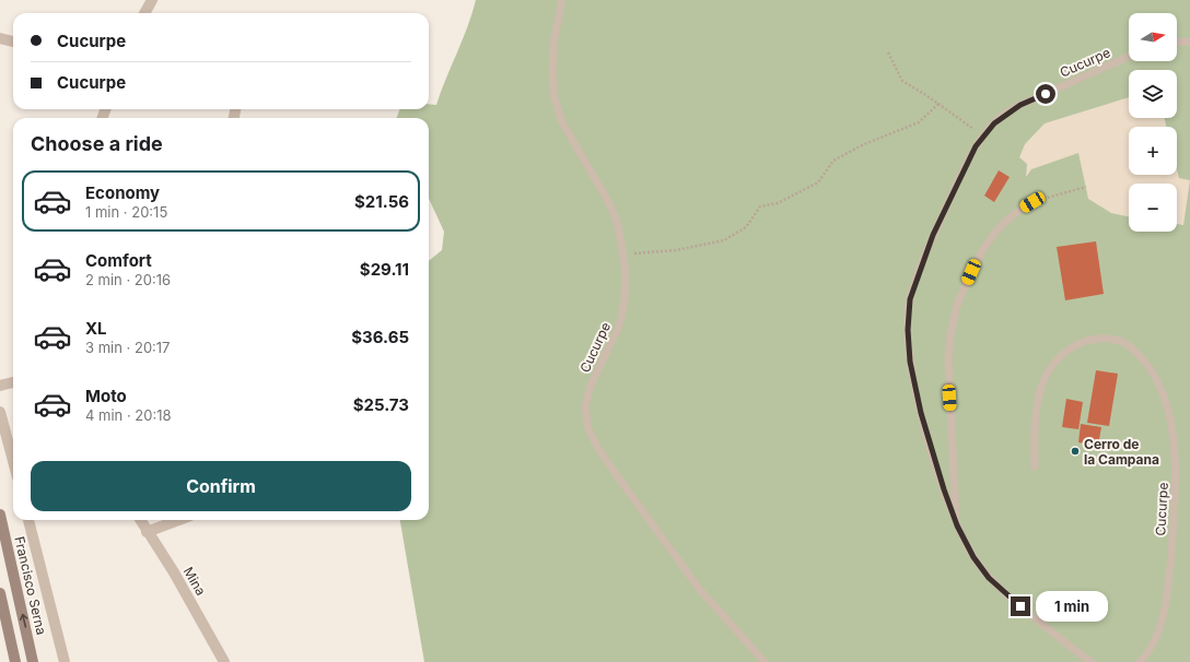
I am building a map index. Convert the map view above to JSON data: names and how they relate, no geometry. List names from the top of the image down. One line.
{"streets":{"main road":["Francisco Serna"],"street":["Mina"],"lane":["Cucurpe"]},"places":["Cerro de la Campana"],"north":"right","page":{"map_buttons":["+","−"],"banner":["Cucurpe","Cucurpe"],"heading":"Choose a ride","list":[{"name":"Economy","note":"1 min · 20:15","value":"$21.56"},{"name":"Comfort","note":"2 min · 20:16","value":"$29.11"},{"name":"XL","note":"3 min · 20:17","value":"$36.65"},{"name":"Moto","note":"4 min · 20:18","value":"$25.73"}],"buttons":"Confirm","bubble":"1 min"}}
